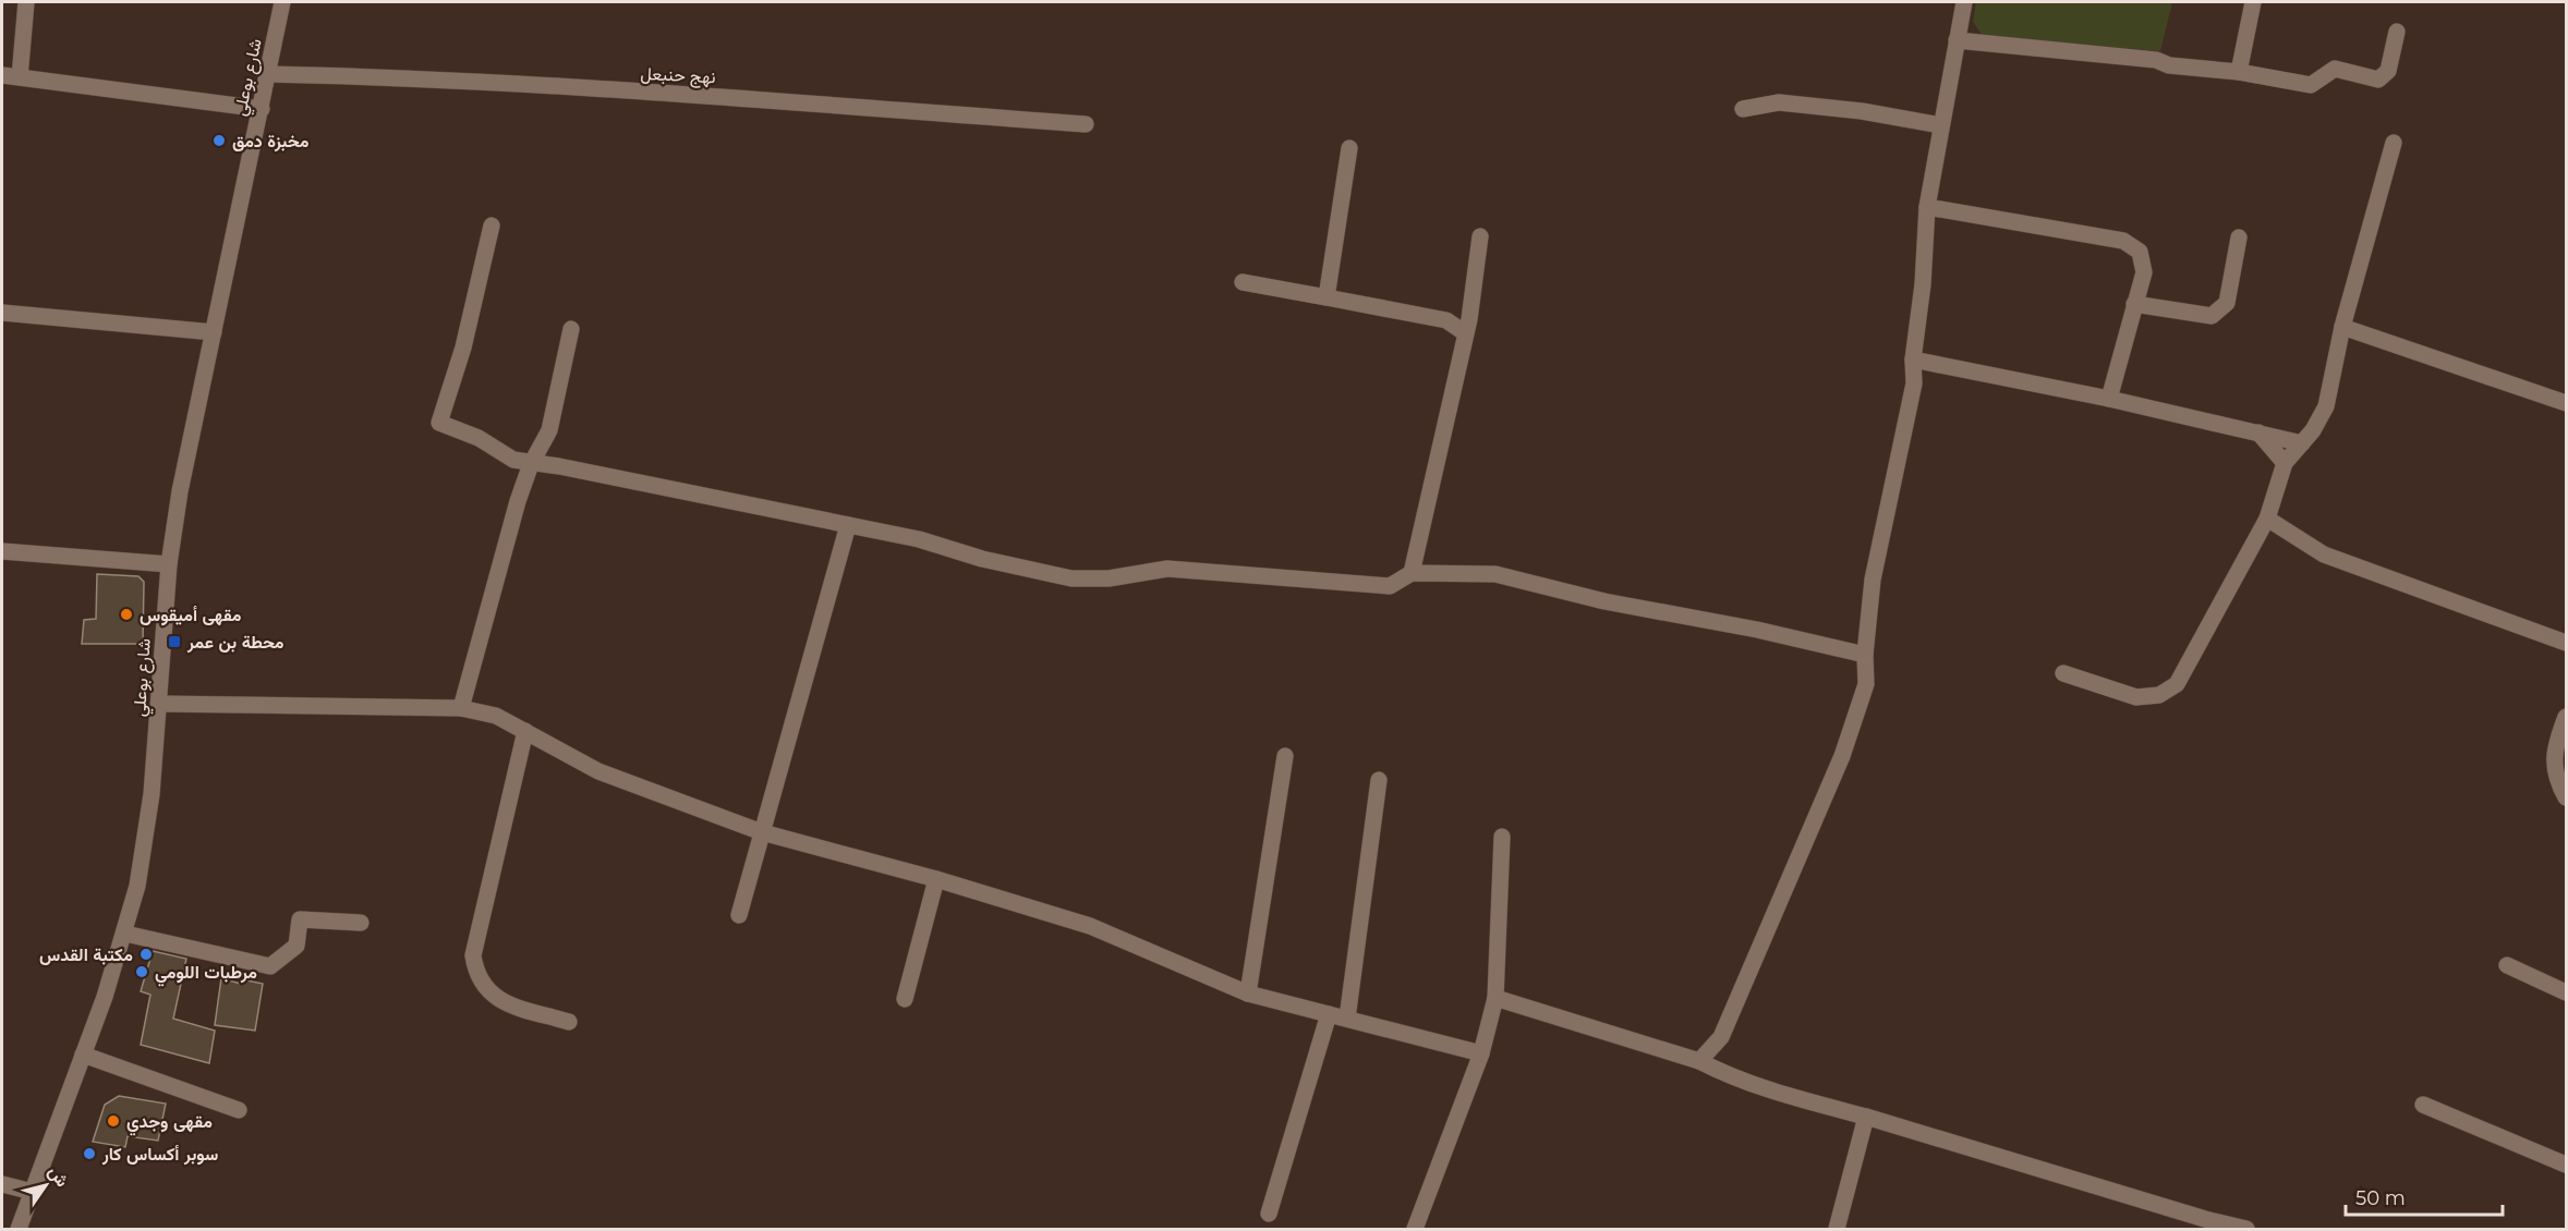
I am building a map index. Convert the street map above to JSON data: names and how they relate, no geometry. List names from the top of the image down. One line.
{"streets":{"street":["نهج حنبعل","شارع بوعلي"]},"crossings":[["نهج حنبعل","شارع بوعلي"]],"places":{"other":["مخبزة دمق","مقهى أميقوس","مكتبة القدس","مرطبات اللومي","مقهى وجدي","سوبر أكساس كار"],"transit":["محطة بن عمر"]},"scale_bar":"50 m","north":"top right"}
